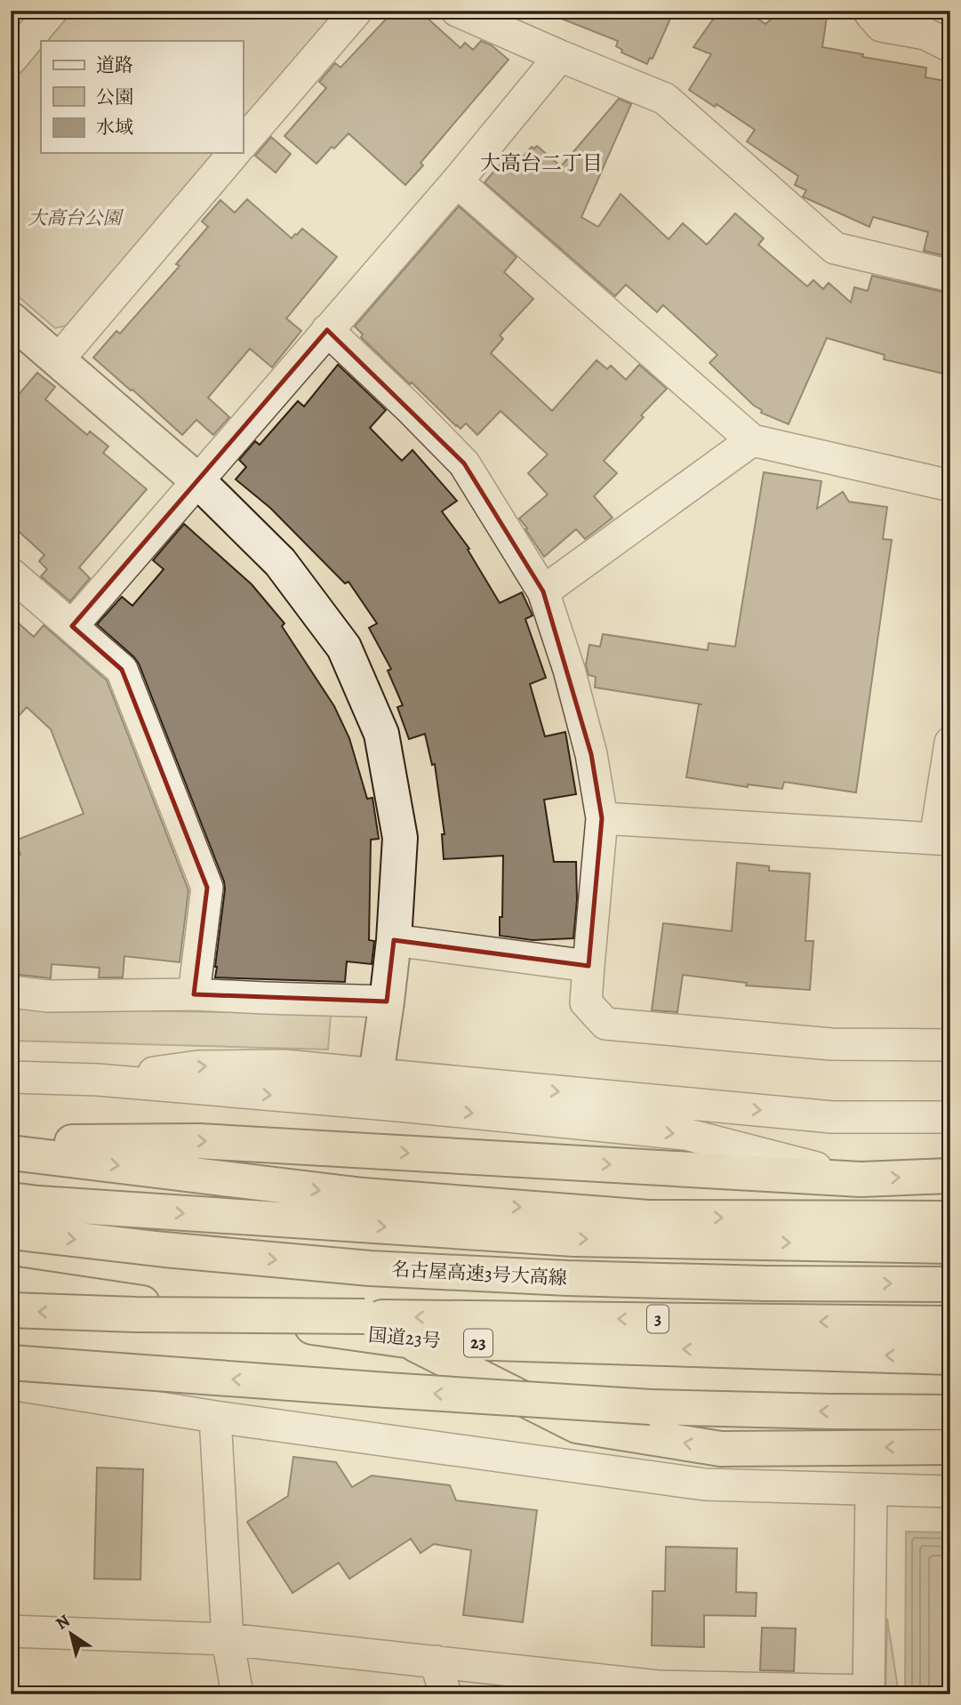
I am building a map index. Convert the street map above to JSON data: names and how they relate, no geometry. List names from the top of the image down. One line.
{"streets":{"highway":["名古屋高速3号大高線","3","国道23号","23"]},"districts":["大高台二丁目"],"parks":["大高台公園"],"legend":["道路","公園","水域"],"north":"top left"}
